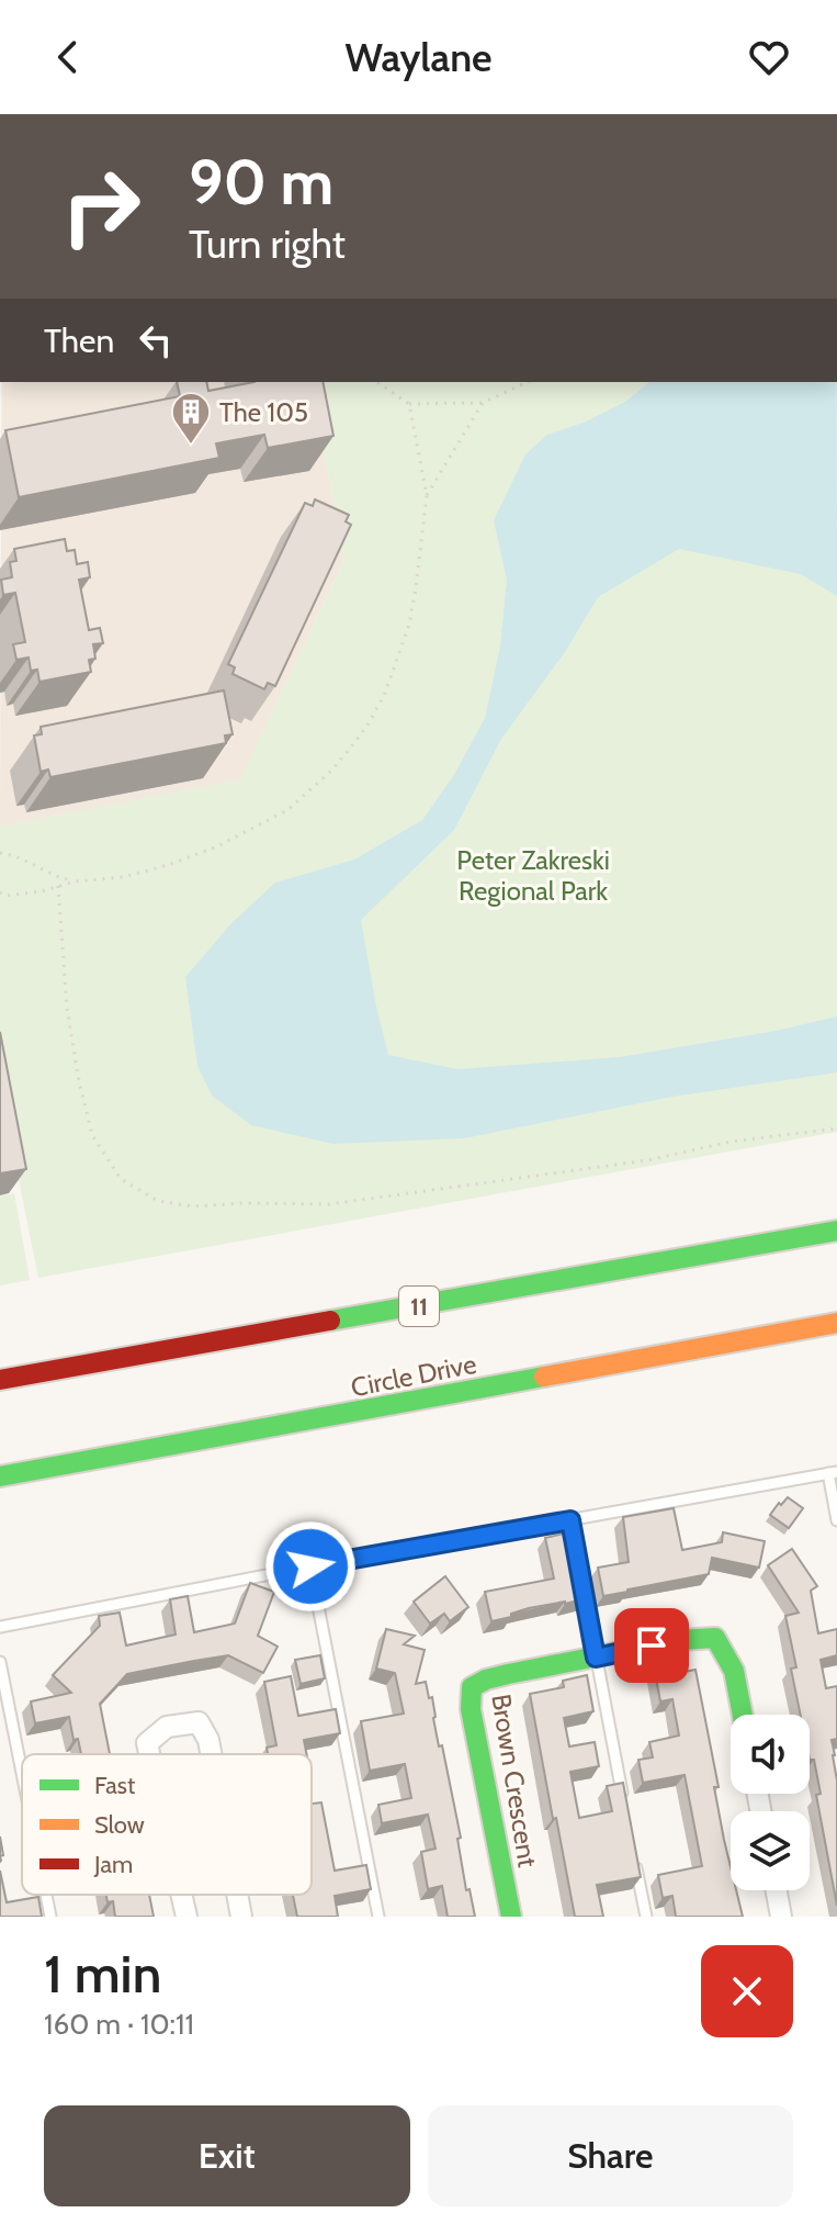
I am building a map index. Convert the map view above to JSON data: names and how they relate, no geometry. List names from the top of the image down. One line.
{"streets":{"main road":["11","Circle Drive","Brown Crescent"]},"parks":["Peter Zakreski Regional Park"],"places":{"building":["The 105"]},"legend":["Fast","Slow","Jam"],"page":{"header":"Waylane","turn":["90 m","Turn right"],"then":"Then","heading":["1 min","160 m · 10:11"],"buttons":["Exit","Share"]}}
